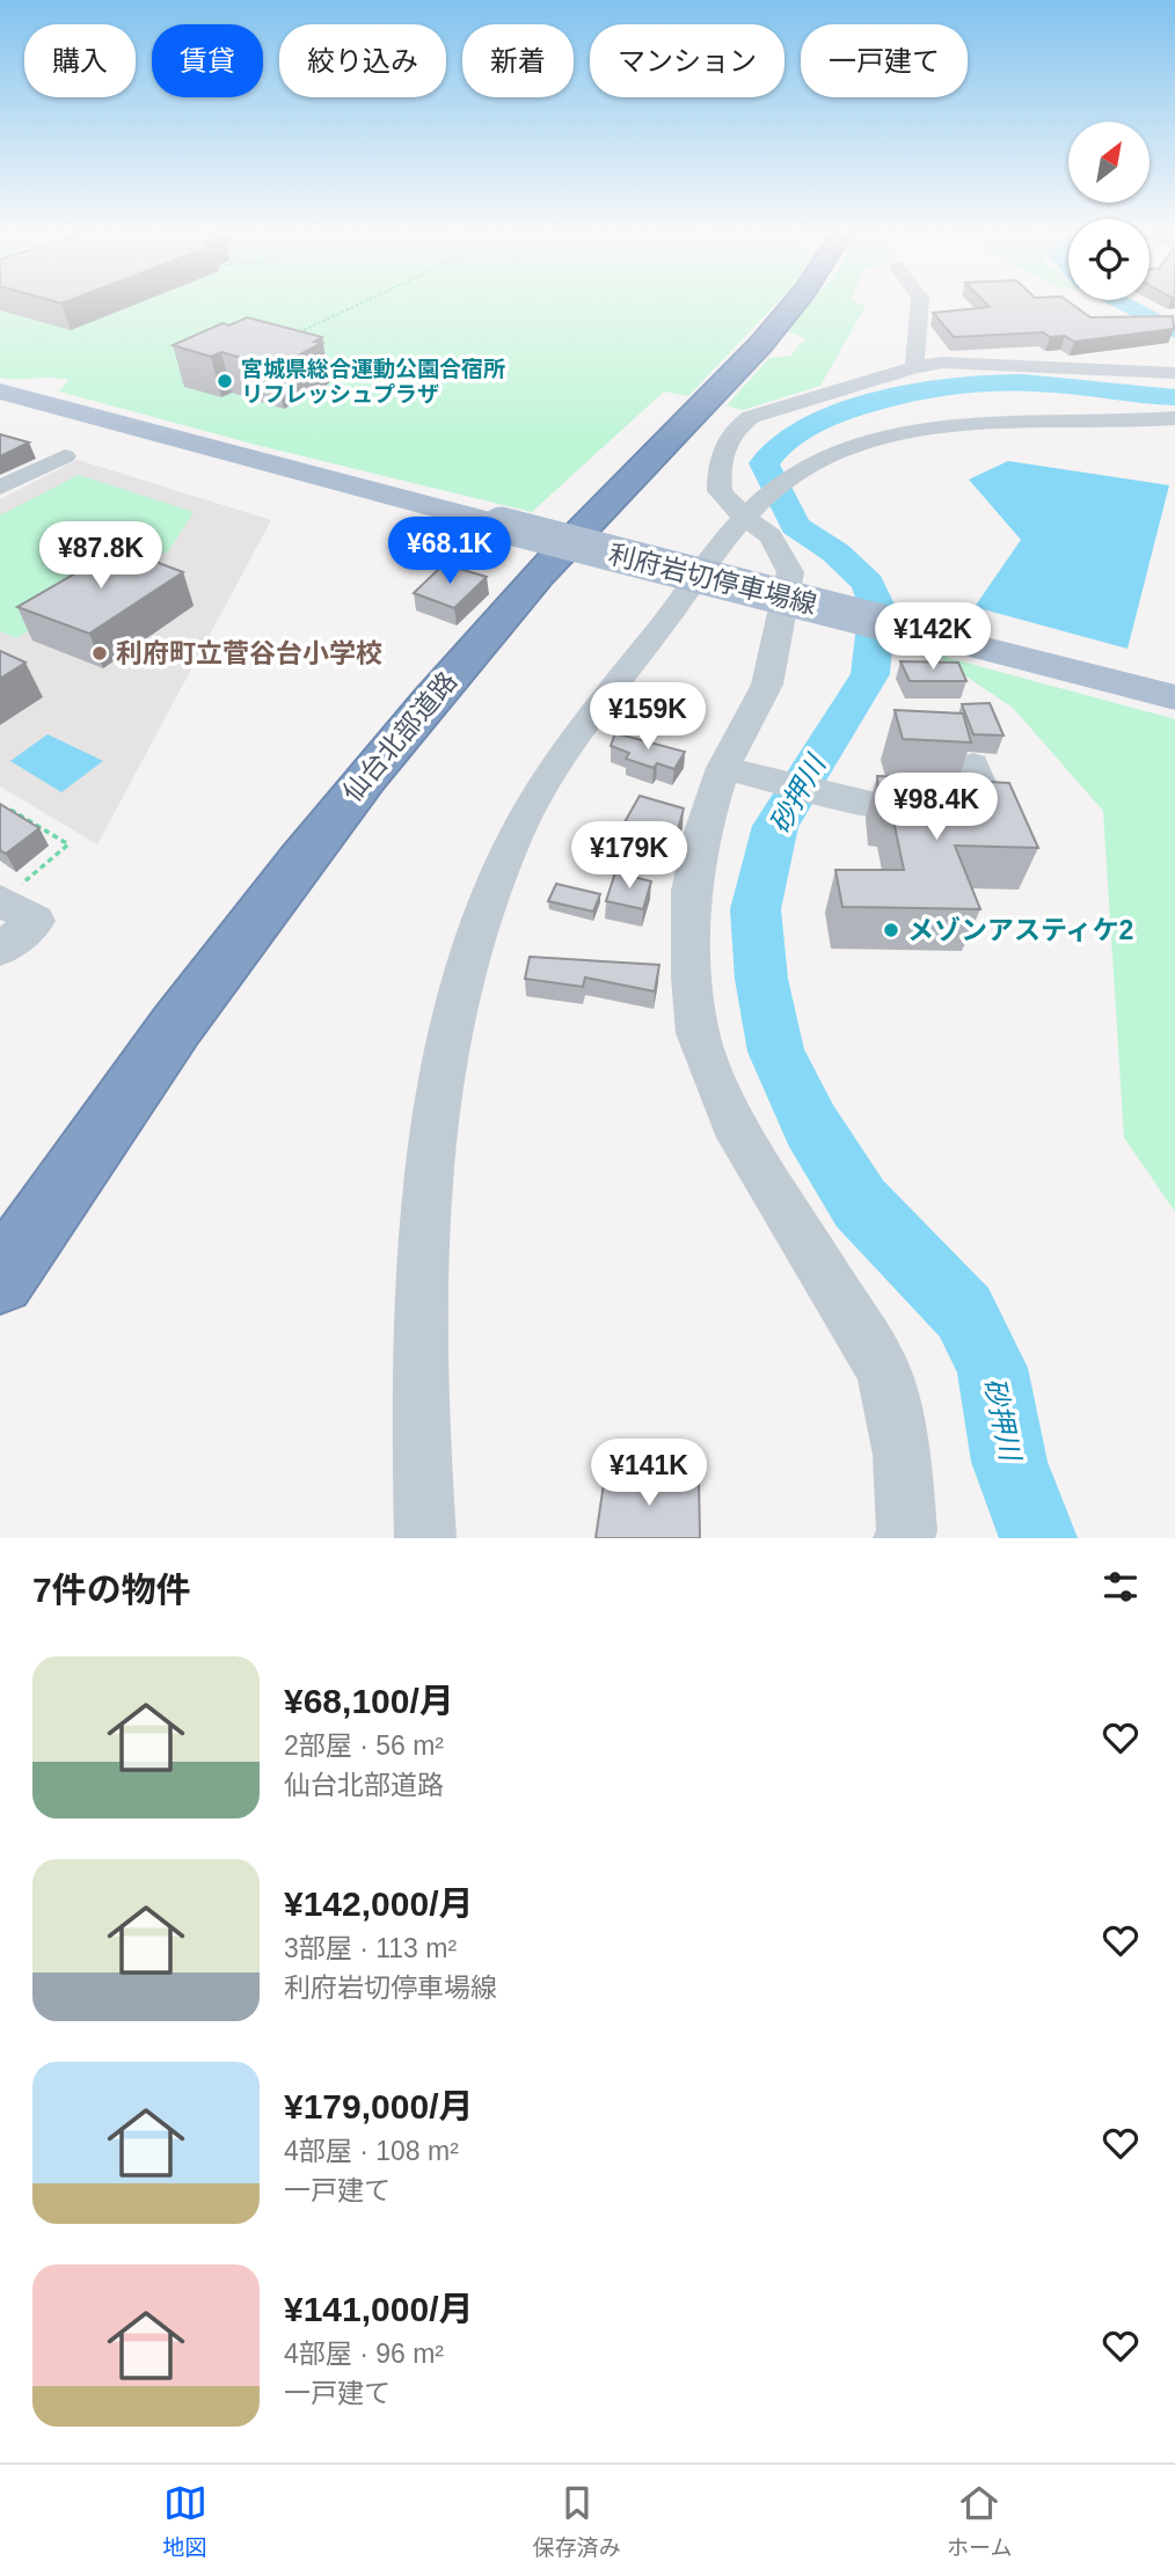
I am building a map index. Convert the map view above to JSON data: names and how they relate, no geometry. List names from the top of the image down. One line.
{"streets":{"highway":["仙台北部道路"],"main road":["利府岩切停車場線"]},"water":["砂押川"],"places":["宮城県総合運動公園合宿所 リフレッシュプラザ","利府町立菅谷台小学校","メゾンアスティケ2"],"north":"top right","page":{"chip":["購入","賃貸","絞り込み","新着","マンション","一戸建て"],"price":["¥68.1K","¥87.8K","¥142K","¥159K","¥98.4K","¥179K","¥141K"],"heading":"7件の物件","list":[{"name":"¥68,100/月","note":"2部屋 · 56 m² · 仙台北部道路"},{"name":"¥142,000/月","note":"3部屋 · 113 m² · 利府岩切停車場線"},{"name":"¥179,000/月","note":"4部屋 · 108 m² · 一戸建て"},{"name":"¥141,000/月","note":"4部屋 · 96 m² · 一戸建て"}],"tabs":["地図","保存済み","ホーム"]}}
